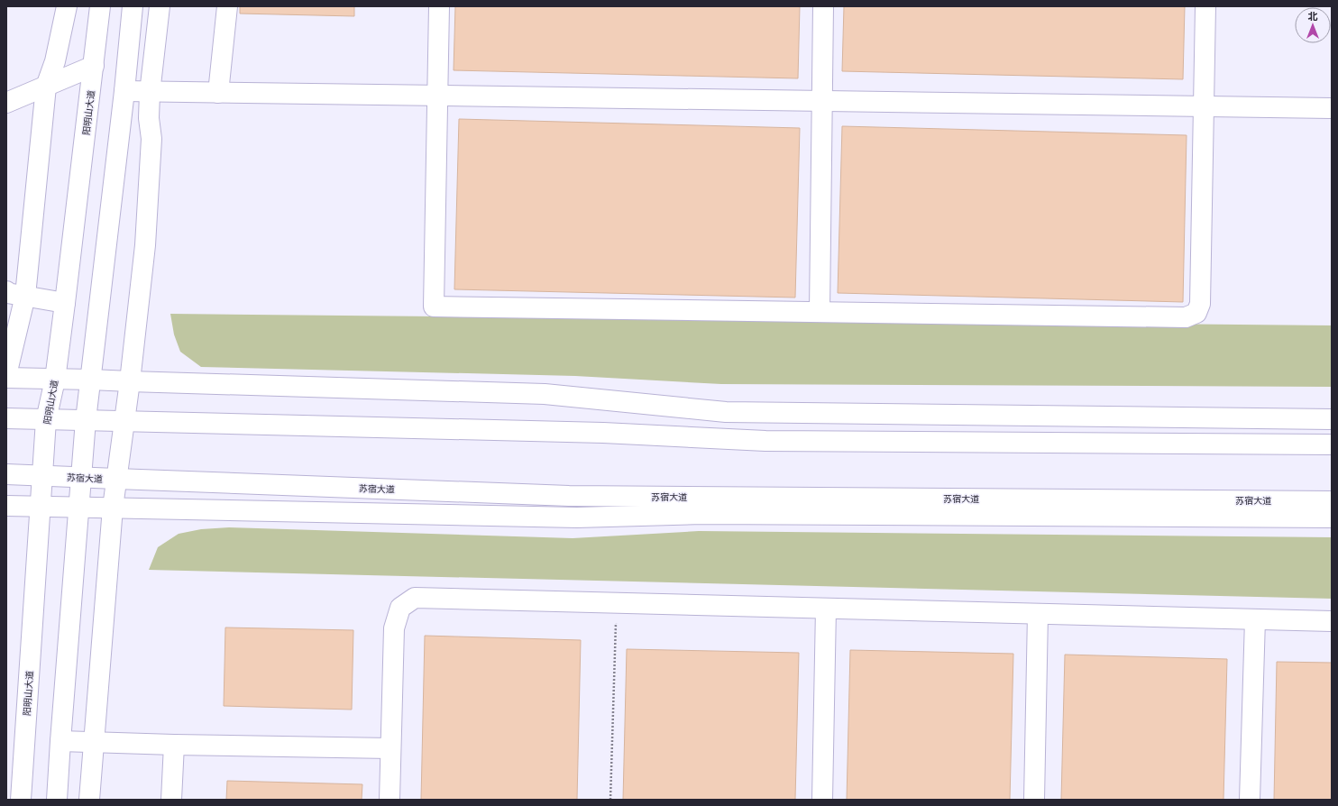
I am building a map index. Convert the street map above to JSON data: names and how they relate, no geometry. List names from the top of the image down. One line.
{"streets":{"main road":["阳明山大道","苏宿大道"]},"crossings":[["阳明山大道","苏宿大道"]],"north":"top"}
